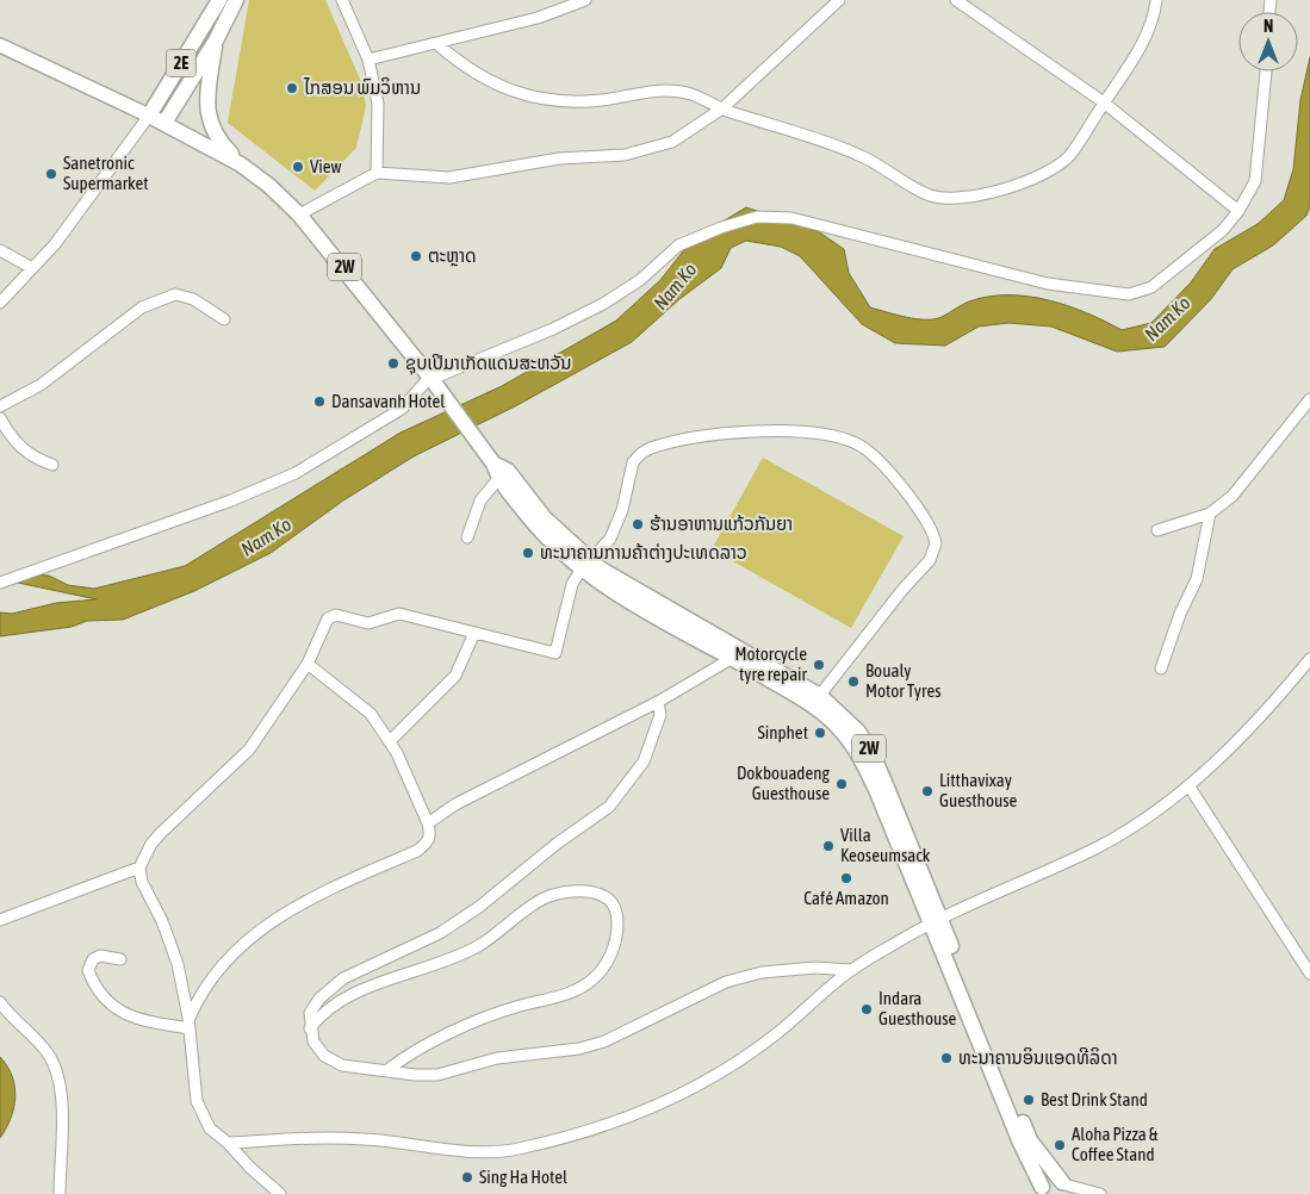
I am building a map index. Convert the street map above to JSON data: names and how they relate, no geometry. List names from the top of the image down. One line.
{"streets":{"highway":["2E","2W"]},"crossings":[["2E","2W"]],"water":["Nam Ko"],"places":["ໄກສອນ ພົມວິຫານ","View","Sanetronic Supermarket","ຕະຫຼາດ","ຊຸບເປີມາເກັດແດນສະຫວັນ","Dansavanh Hotel","ຮ້ານອາຫານແກ້ວກັນຍາ","ທະນາຄານການຄ້າຕ່າງປະເທດລາວ","Motorcycle tyre repair","Boualy Motor Tyres","Sinphet","Dokbouadeng Guesthouse","Litthavixay Guesthouse","Villa Keoseumsack","Café Amazon","Indara Guesthouse","ທະນາຄານອິນແອດທີລິດາ","Best Drink Stand","Aloha Pizza & Coffee Stand","Sing Ha Hotel"],"north":"top"}
